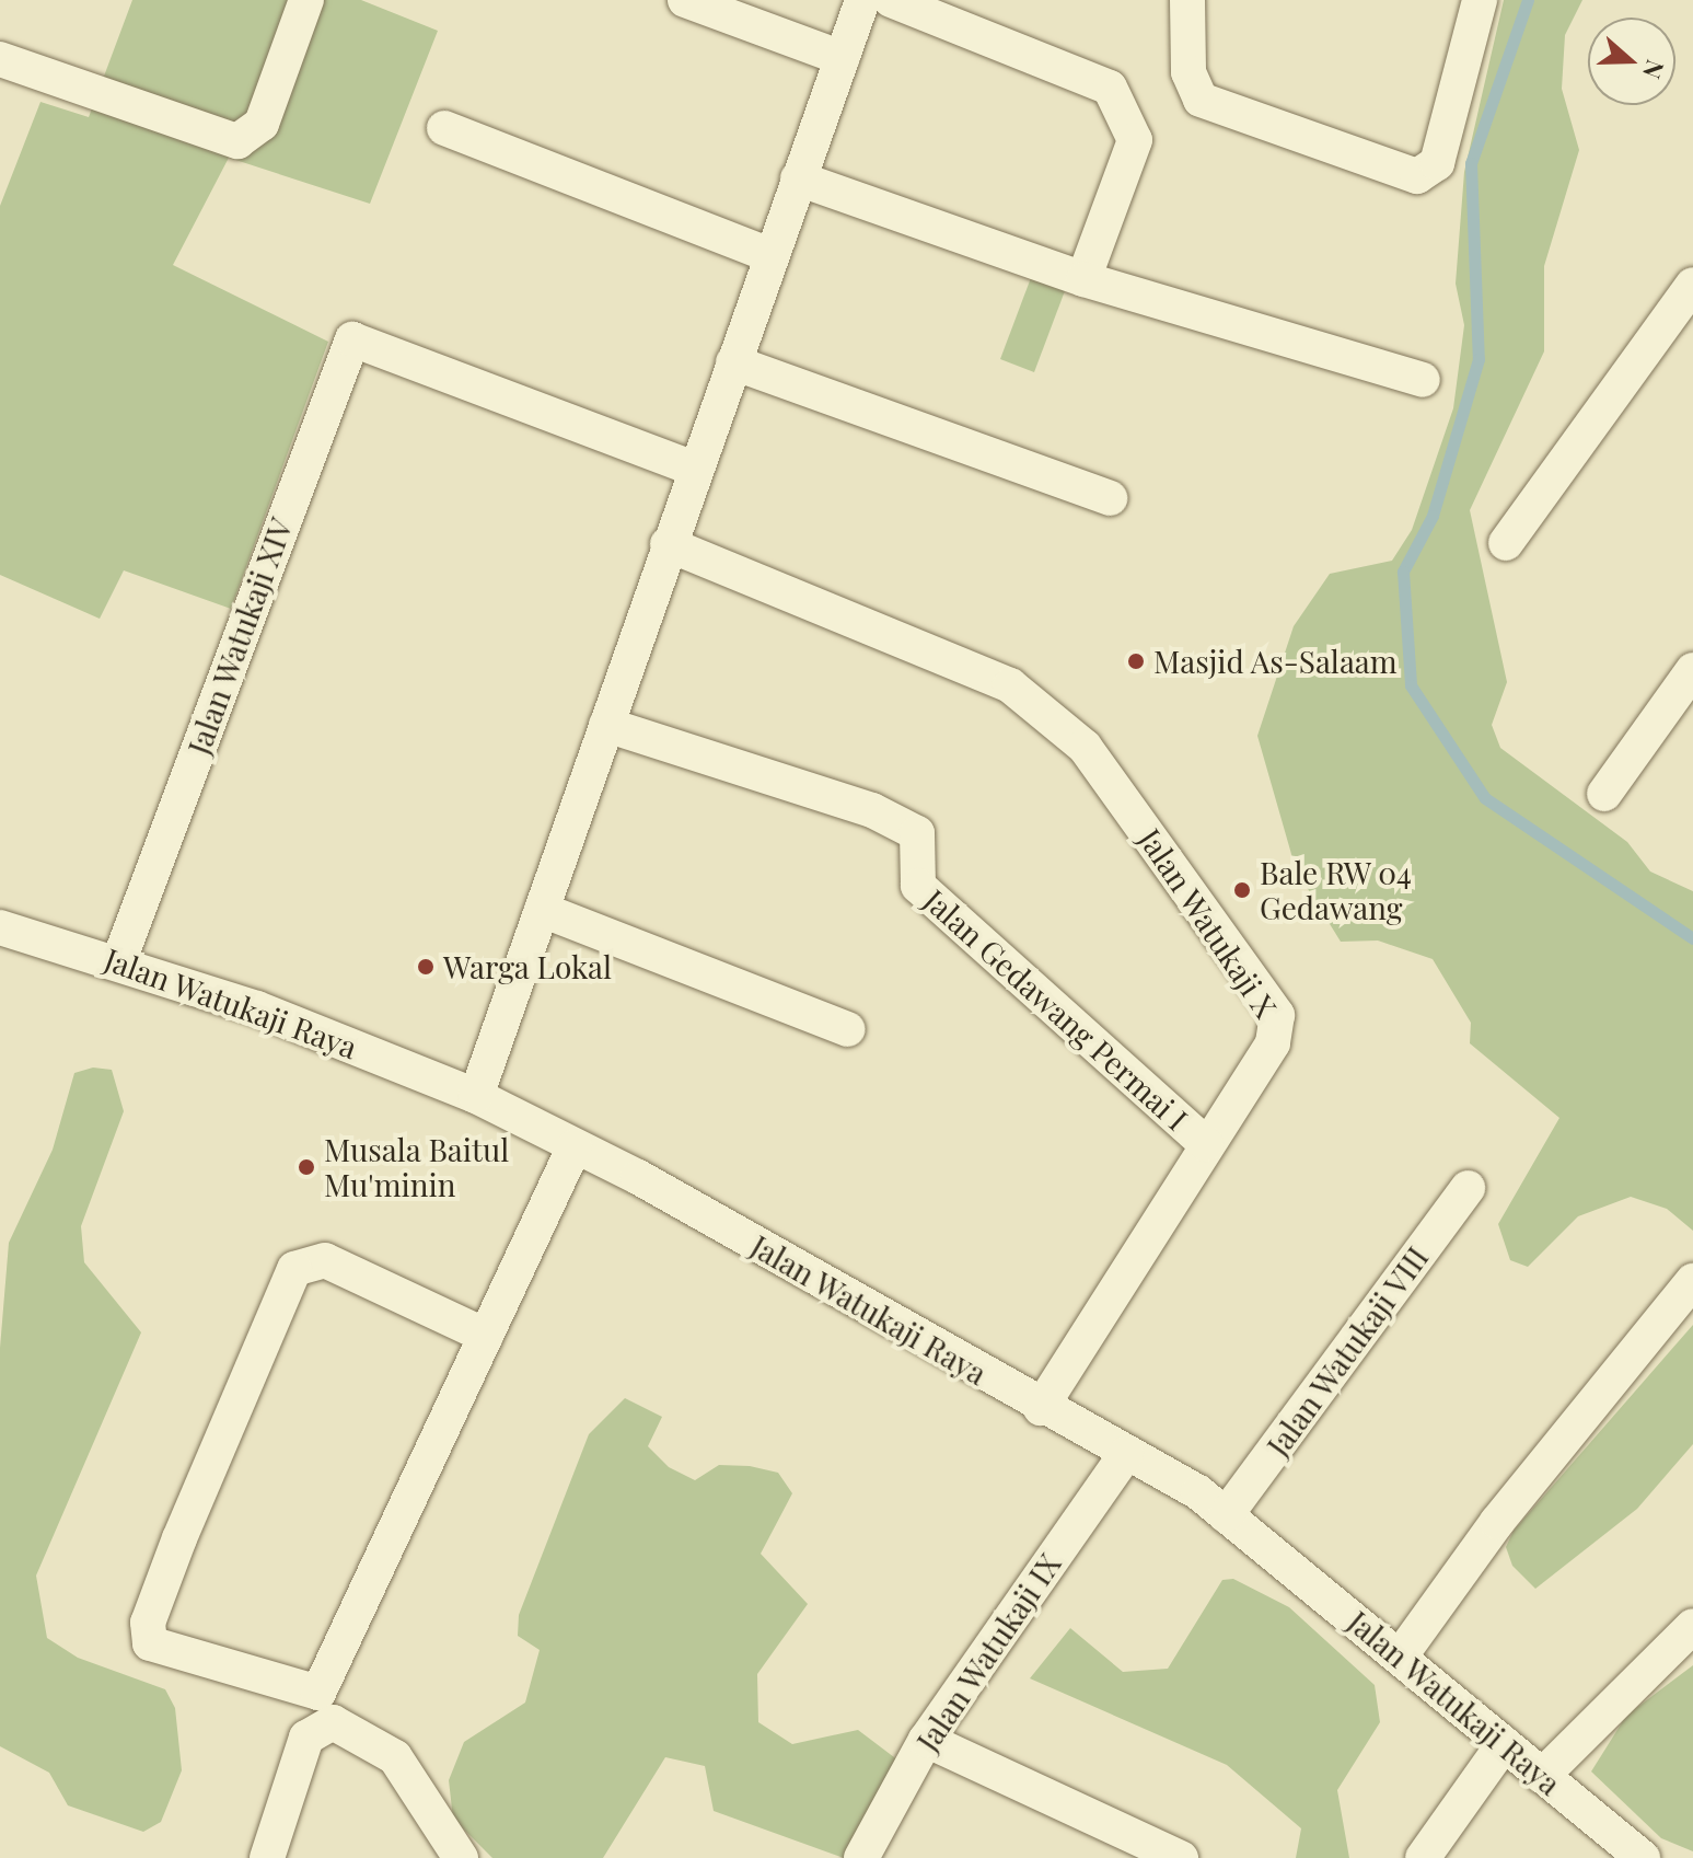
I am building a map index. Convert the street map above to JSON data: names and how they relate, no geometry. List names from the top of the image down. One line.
{"streets":{"street":["Jalan Watukaji XIV","Jalan Watukaji X","Jalan Watukaji Raya","Jalan Gedawang Permai I","Jalan Watukaji VIII","Jalan Watukaji IX"]},"crossings":[["Jalan Watukaji XIV","Jalan Watukaji Raya"],["Jalan Watukaji X","Jalan Watukaji Raya"],["Jalan Watukaji X","Jalan Gedawang Permai I"],["Jalan Watukaji Raya","Jalan Watukaji VIII"],["Jalan Watukaji Raya","Jalan Watukaji IX"]],"places":["Masjid As-Salaam","Bale RW 04 Gedawang","Warga Lokal","Musala Baitul Mu'minin"],"north":"right"}
